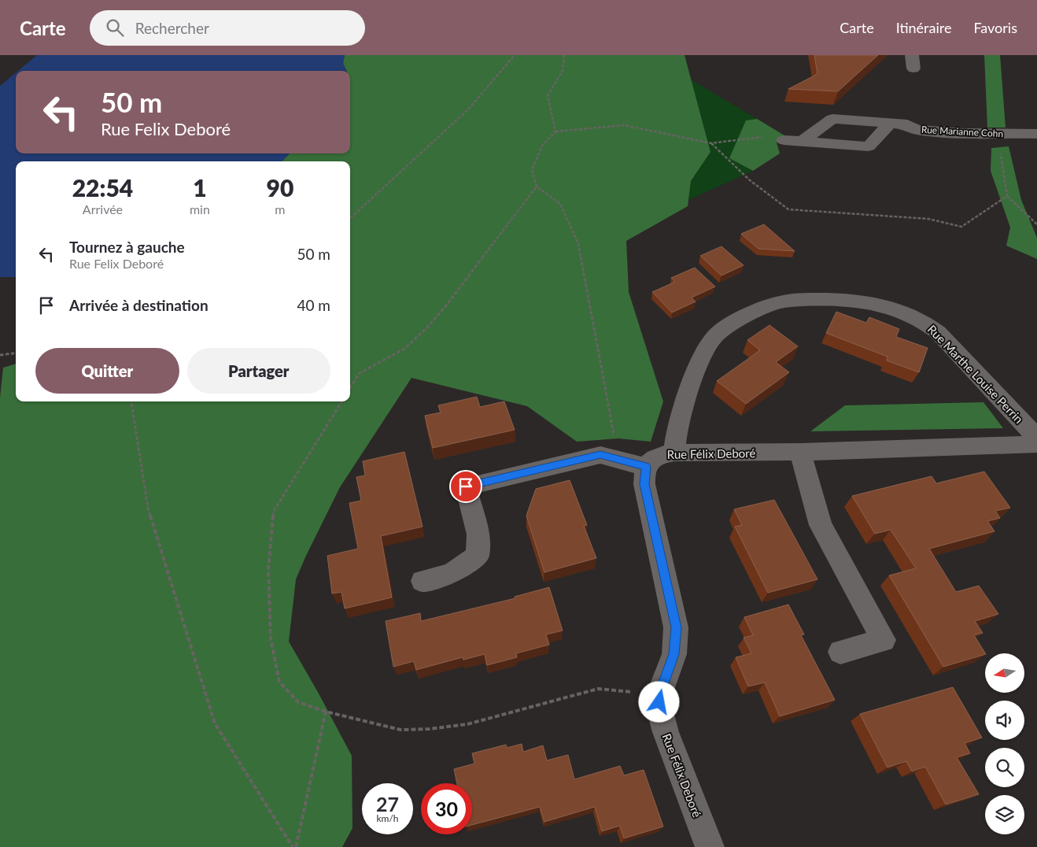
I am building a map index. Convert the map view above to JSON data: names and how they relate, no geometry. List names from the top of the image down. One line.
{"streets":{"street":["Rue Marianne Cohn","Rue Marthe Louise Perrin","Rue Félix Deboré"]},"crossings":[["Rue Marthe Louise Perrin","Rue Félix Deboré"]],"north":"left","page":{"header":"Carte","search":"Rechercher","nav":["Carte","Itinéraire","Favoris"],"turn":["50 m","Rue Felix Deboré"],"eta":["22:54","Arrivée","1","min","90","m"],"list":[{"name":"Tournez à gauche","note":"Rue Felix Deboré","value":"50 m"},{"name":"Arrivée à destination","value":"40 m"}],"buttons":["Quitter","Partager"],"speed":"27 km/h","limit":"30"}}
